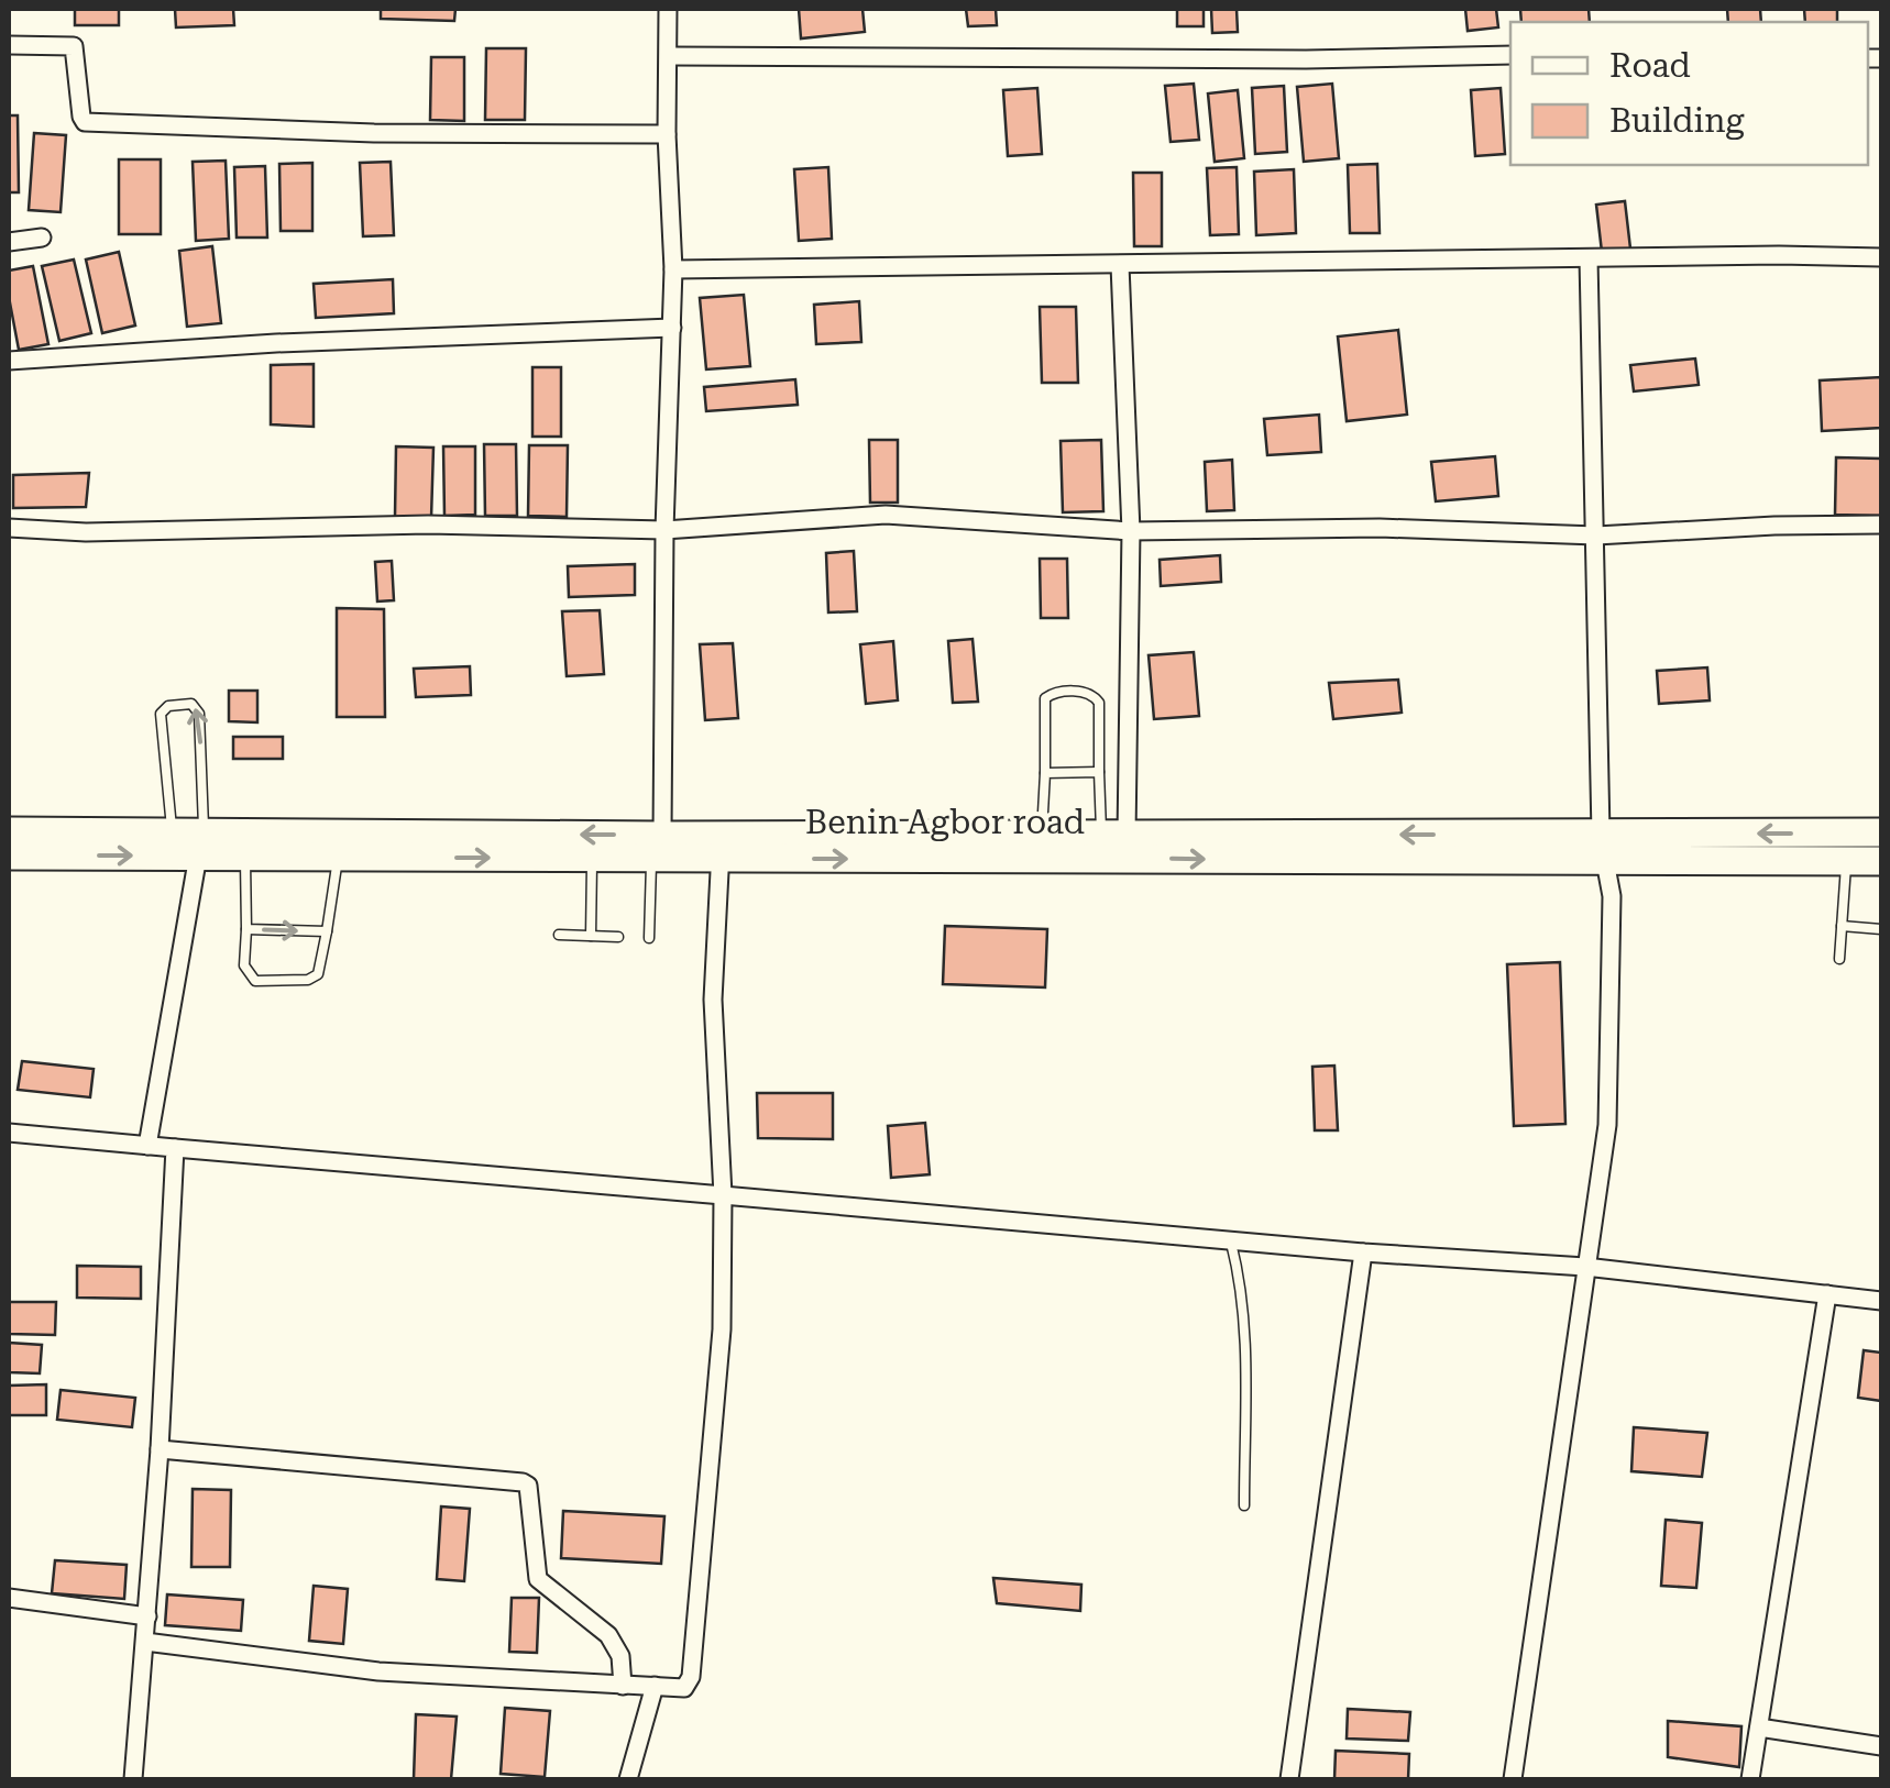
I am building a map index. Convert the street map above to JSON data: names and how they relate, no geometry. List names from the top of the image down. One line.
{"streets":{"highway":["Benin Agbor road"]},"legend":["Road","Building"]}
